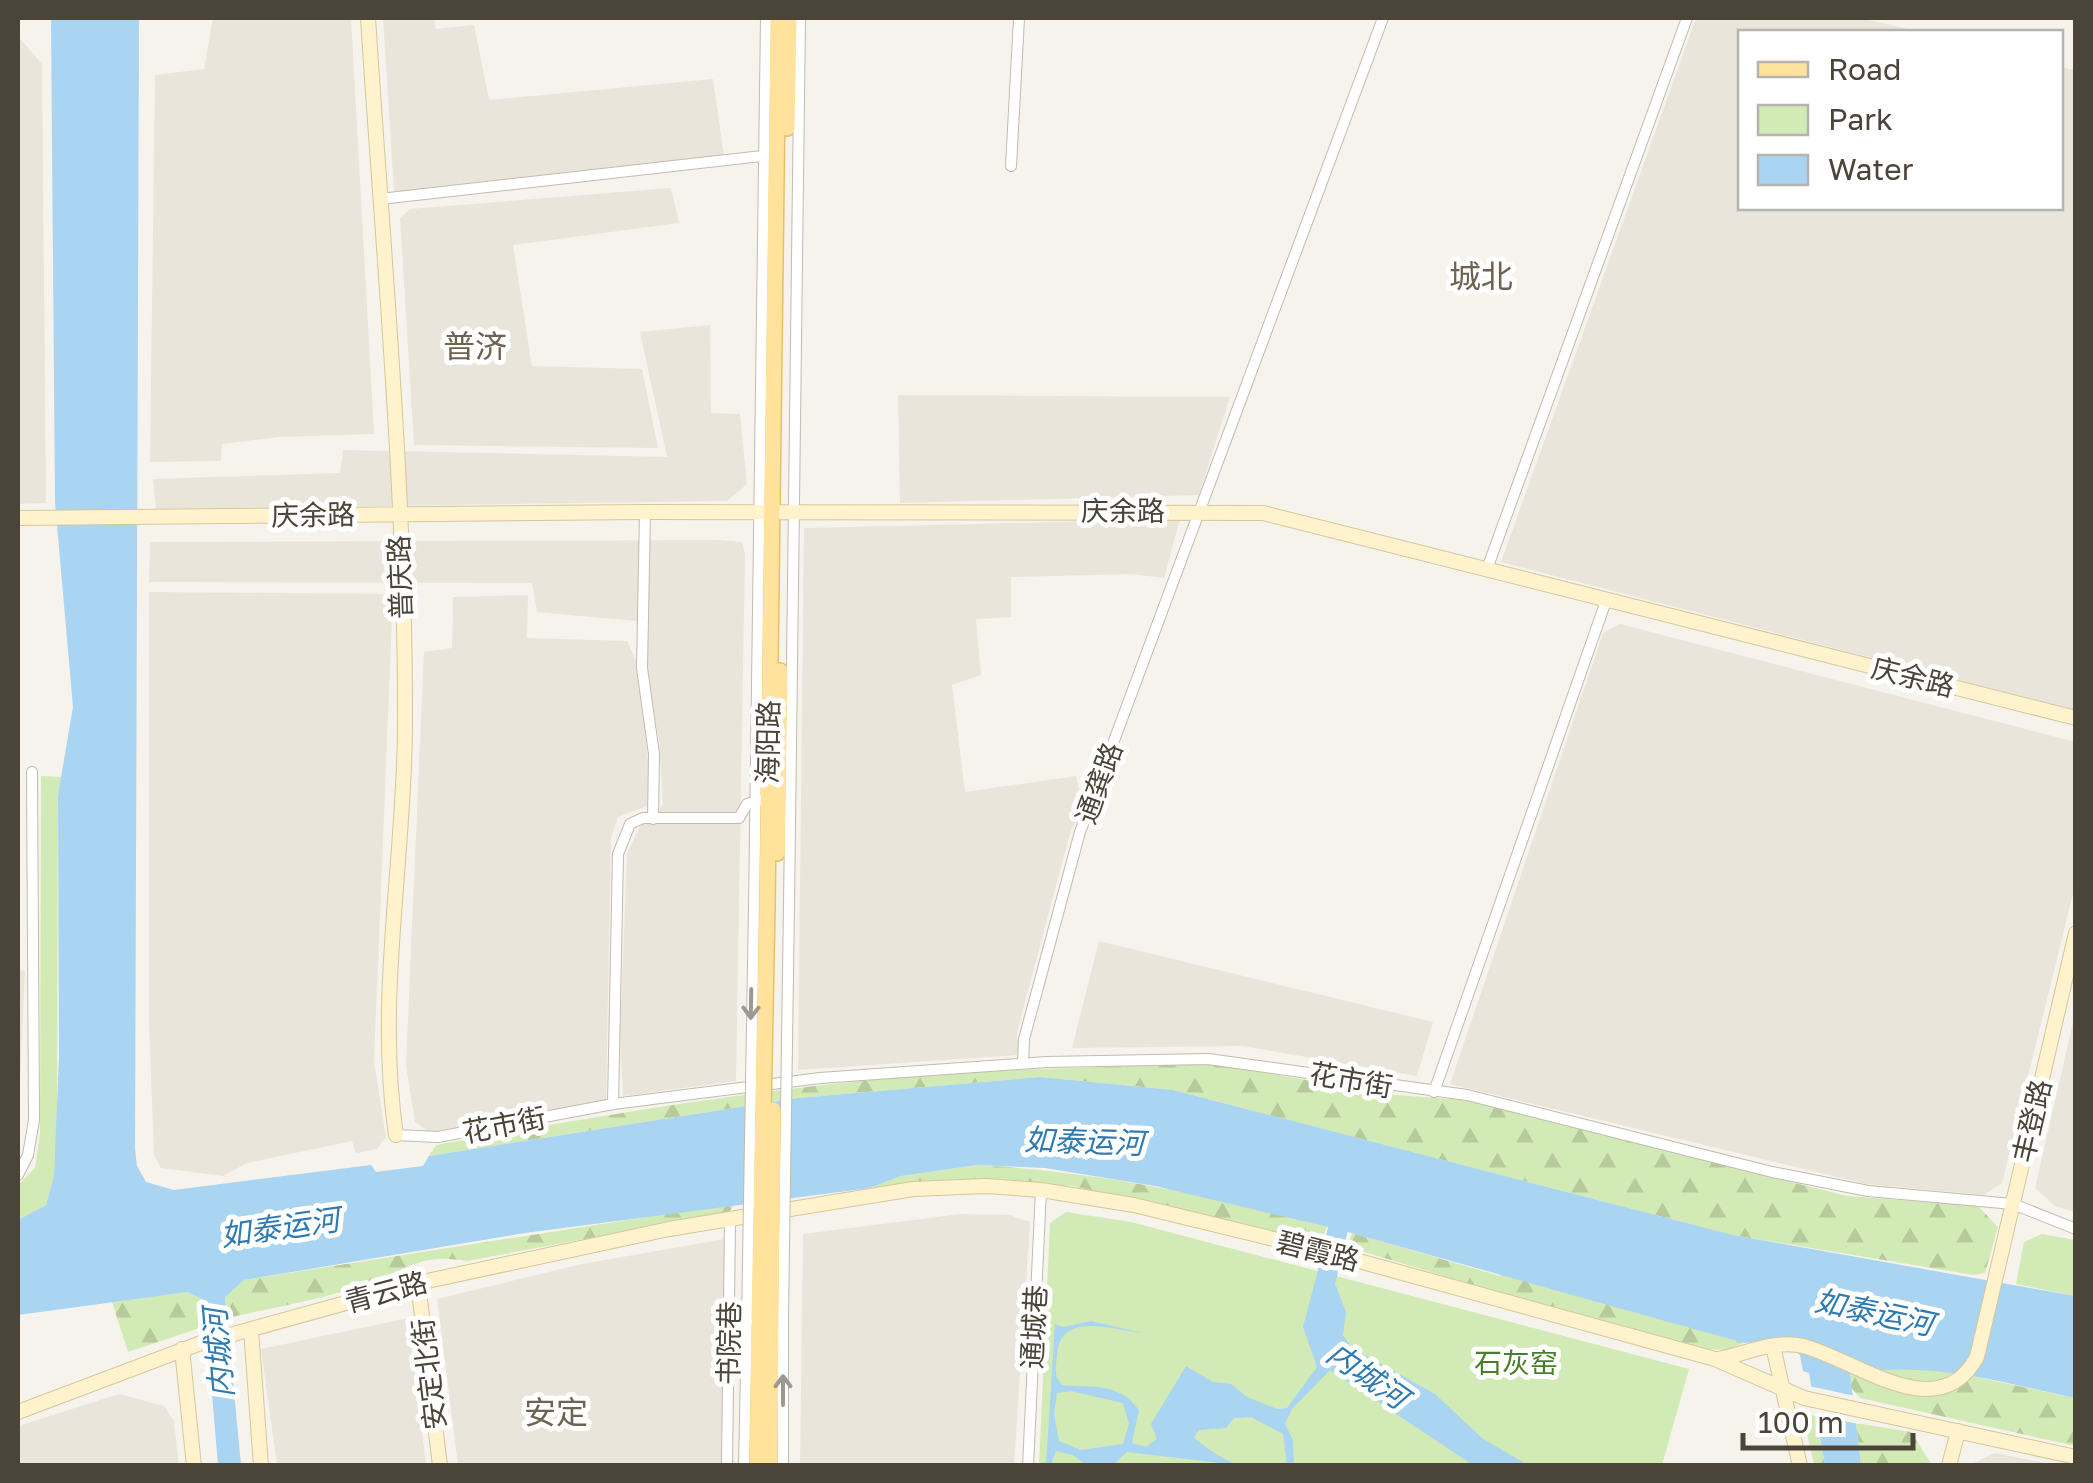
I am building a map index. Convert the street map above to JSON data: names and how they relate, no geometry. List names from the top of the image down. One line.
{"streets":{"main road":["海阳路"],"street":["庆余路","普庆路","通龚路","花市街","丰登路","碧霞路","青云路","通城巷","书院巷","安定北街"]},"crossings":[["庆余路","普庆路"],["庆余路","海阳路"],["庆余路","通龚路"],["普庆路","花市街"],["通龚路","花市街"],["花市街","丰登路"],["碧霞路","青云路"],["碧霞路","通城巷"],["青云路","书院巷"],["青云路","安定北街"]],"districts":["城北","普济","安定"],"water":["如泰运河","内城河"],"parks":["石灰窑"],"legend":["Road","Park","Water"],"scale_bar":"100 m"}
